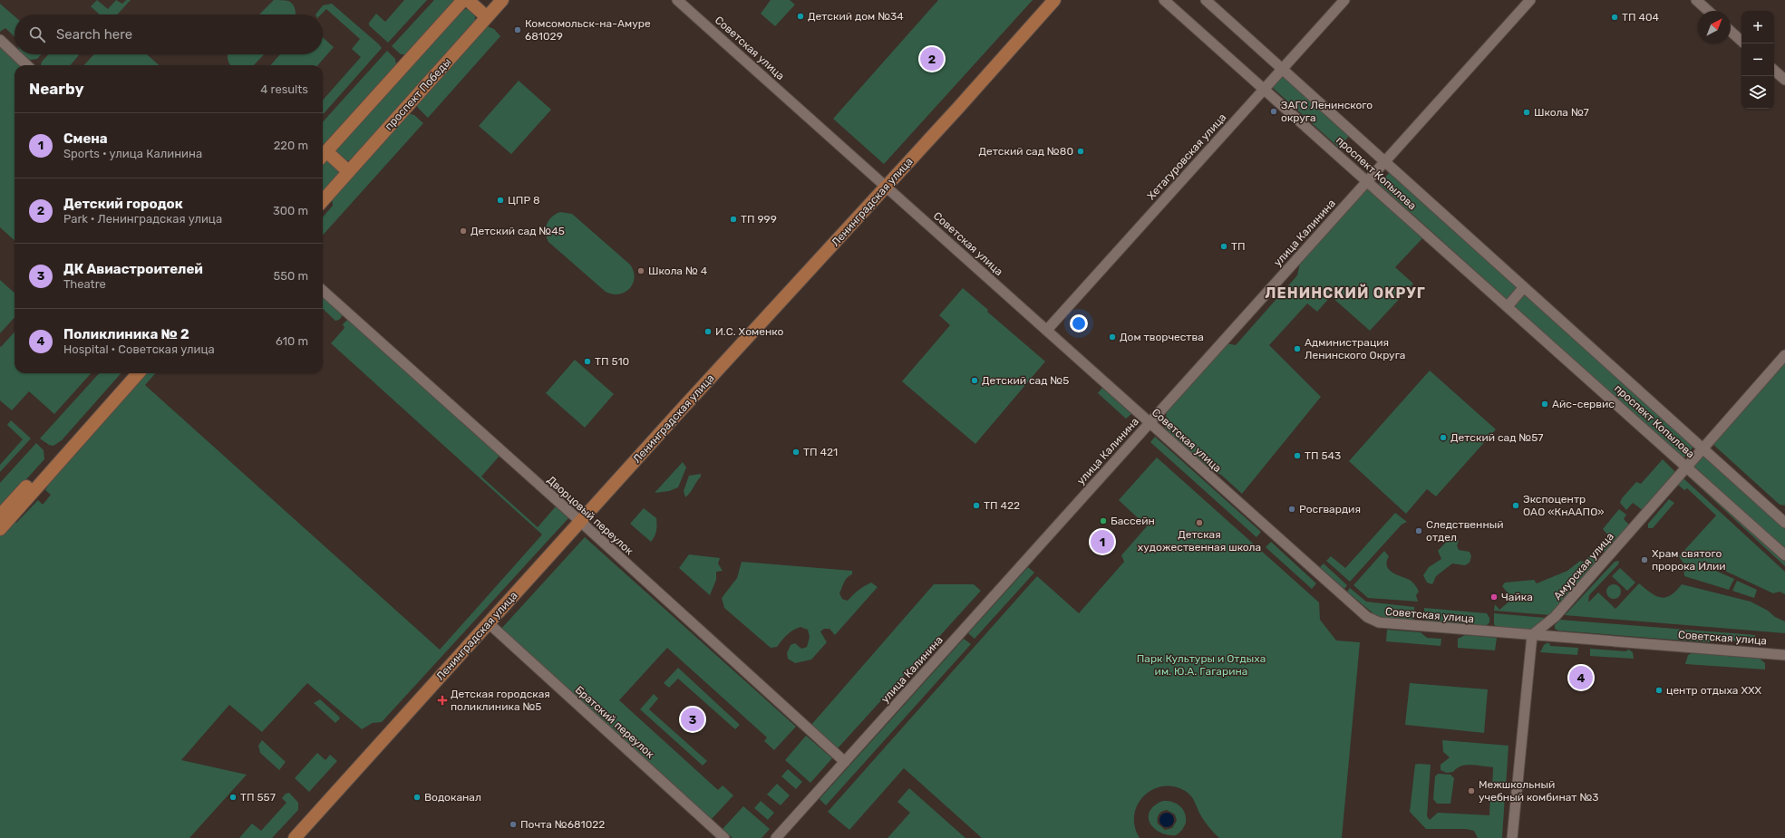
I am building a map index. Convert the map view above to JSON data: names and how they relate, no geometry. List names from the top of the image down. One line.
{"streets":{"main road":["проспект Победы","Ленинградская улица"],"street":["Советская улица","Хетагуровская улица","проспект Копылова","улица Калинина","Дворцовый переулок","Амурская улица","Братский переулок"]},"crossings":[["Советская улица","Хетагуровская улица"],["Советская улица","Ленинградская улица"],["Советская улица","улица Калинина"],["Советская улица","Амурская улица"],["Хетагуровская улица","проспект Копылова"],["проспект Копылова","улица Калинина"],["проспект Копылова","Амурская улица"],["Ленинградская улица","Дворцовый переулок"],["Ленинградская улица","Братский переулок"],["улица Калинина","Дворцовый переулок"]],"districts":["ЛЕНИНСКИЙ ОКРУГ"],"parks":["Парк Культуры и Отдыха им. Ю.А. Гагарина"],"places":{"other":["Детский дом №34","ТП 404","Комсомольск-на-Амуре 681029","ЗАГС Ленинского округа","Школа №7","Детский сад №80","ЦПР 8","ТП 999","Детский сад №45","ТП","Школа № 4","И.С. Хоменко","Дом творчества","Администрация Ленинского Округа","ТП 510","Детский сад №5","Айс-сервис","Детский сад №57","ТП 421","ТП 543","ТП 422","Экспоцентр ОАО «КнААПО»","Росгвардия","Бассейн","Детская художественная школа","Следственный отдел","Храм святого пророка Илии","Чайка","центр отдыха ХХХ","Межшкольный учебный комбинат №3","ТП 557","Водоканал","Почта №681022"],"health":["Детская городская поликлиника №5"]},"north":"top right","page":{"map_buttons":["+","−"],"search":"Search here","pins":["2","1","4","3"],"heading":["Nearby","4 results"],"list":[{"mark":"1","name":"Смена","note":"Sports · улица Калинина","value":"220 m"},{"mark":"2","name":"Детский городок","note":"Park · Ленинградская улица","value":"300 m"},{"mark":"3","name":"ДК Авиастроителей","note":"Theatre","value":"550 m"},{"mark":"4","name":"Поликлиника № 2","note":"Hospital · Советская улица","value":"610 m"}]}}
